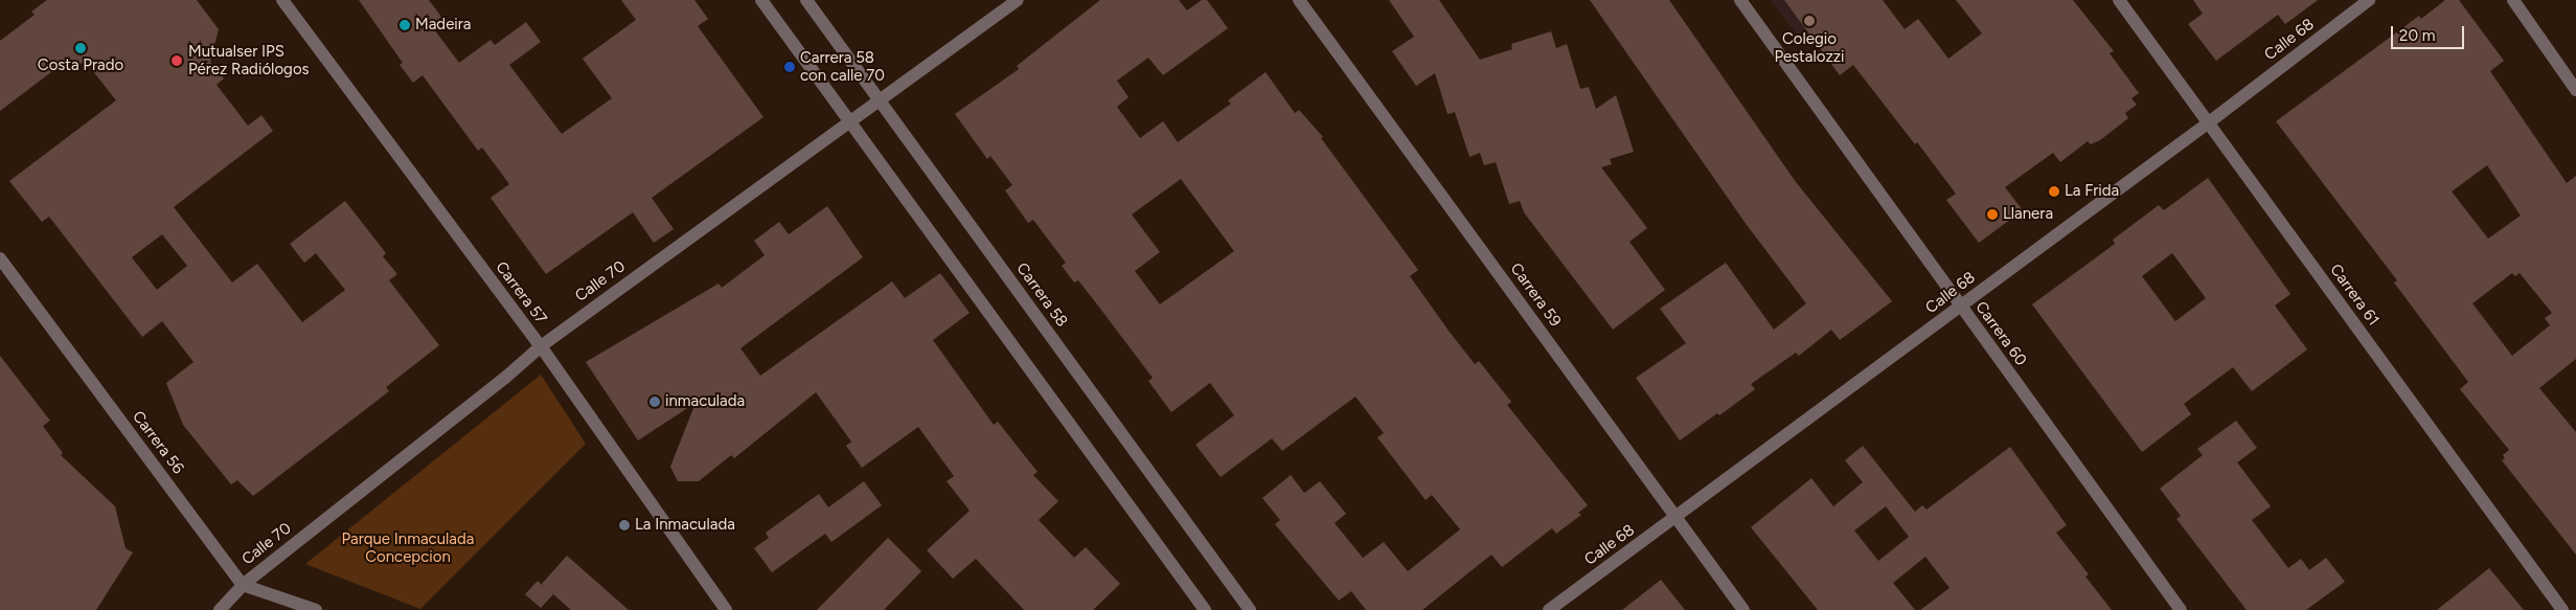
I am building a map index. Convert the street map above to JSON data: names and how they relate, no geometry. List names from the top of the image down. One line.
{"streets":{"street":["Calle 68","Calle 70","Carrera 57","Carrera 58","Carrera 59","Carrera 61","Carrera 60","Carrera 56"]},"crossings":[["Calle 68","Carrera 59"],["Calle 68","Carrera 61"],["Calle 68","Carrera 60"],["Calle 70","Carrera 57"],["Calle 70","Carrera 58"],["Calle 70","Carrera 56"]],"parks":["Parque Inmaculada Concepcion"],"places":["Colegio Pestalozzi","Madeira","Costa Prado","Mutualser IPS Pérez Radiólogos","Carrera 58 con calle 70","La Frida","Llanera","inmaculada","La Inmaculada"],"scale_bar":"20 m"}
